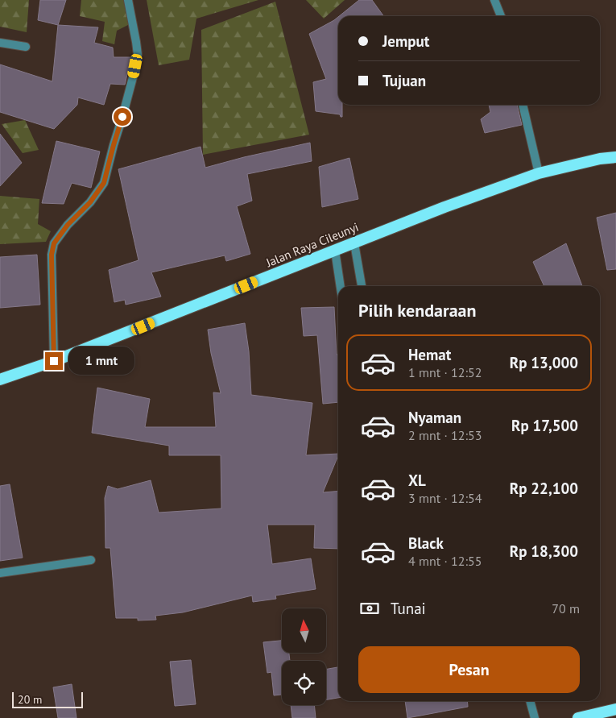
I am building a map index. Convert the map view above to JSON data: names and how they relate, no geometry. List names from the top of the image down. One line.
{"streets":{"highway":["Jalan Raya Cileunyi"]},"scale_bar":"20 m","north":"top","page":{"banner":["Jemput","Tujuan"],"heading":"Pilih kendaraan","list":[{"name":"Hemat","note":"1 mnt · 12:52","value":"Rp 13,000"},{"name":"Nyaman","note":"2 mnt · 12:53","value":"Rp 17,500"},{"name":"XL","note":"3 mnt · 12:54","value":"Rp 22,100"},{"name":"Black","note":"4 mnt · 12:55","value":"Rp 18,300"}],"bubble":"1 mnt","pay":["Tunai","70 m"],"buttons":"Pesan","scale":"20 m"}}
